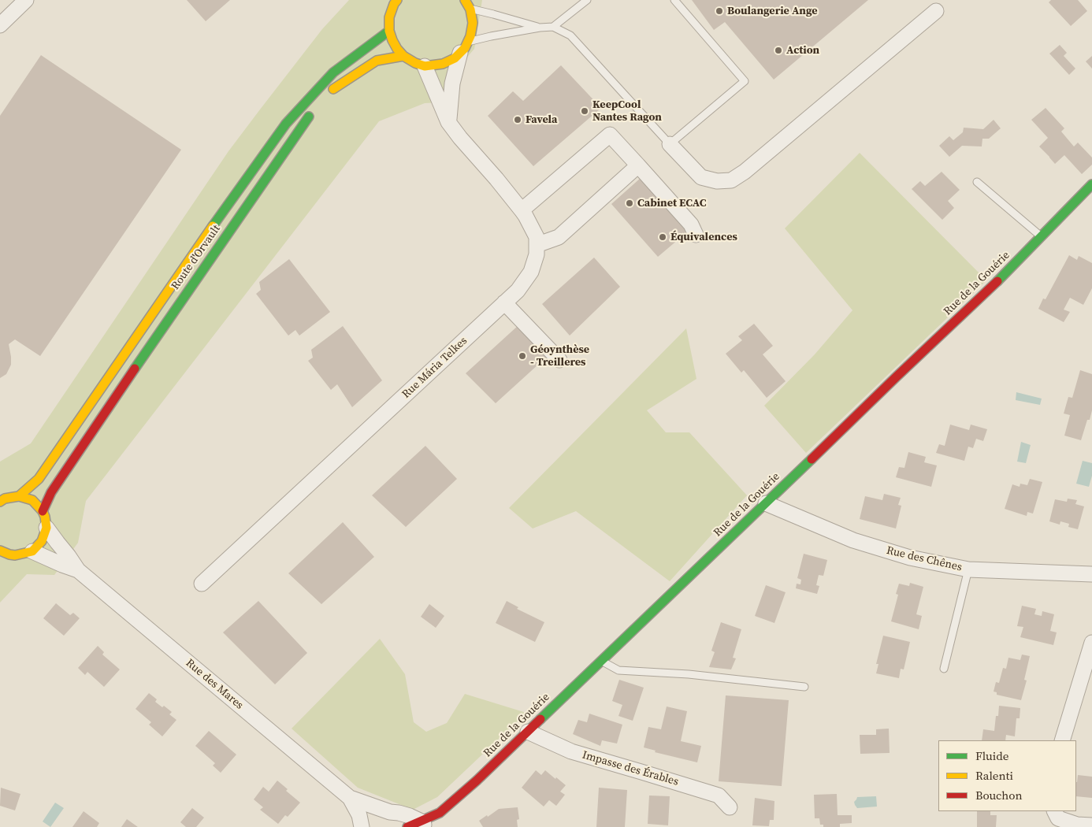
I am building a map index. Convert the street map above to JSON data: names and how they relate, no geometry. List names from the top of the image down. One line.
{"streets":{"street":["Route d'Orvault","Rue de la Gouérie","Rue Mária Telkes","Rue des Chênes","Rue des Mares","Impasse des Érables"]},"crossings":[["Rue de la Gouérie","Rue des Chênes"],["Rue de la Gouérie","Rue des Mares"],["Rue de la Gouérie","Impasse des Érables"]],"places":["Boulangerie Ange","Action","KeepCool Nantes Ragon","Favela","Cabinet ECAC","Équivalences","Géoynthèse - Treilleres"],"legend":["Fluide","Ralenti","Bouchon"]}
